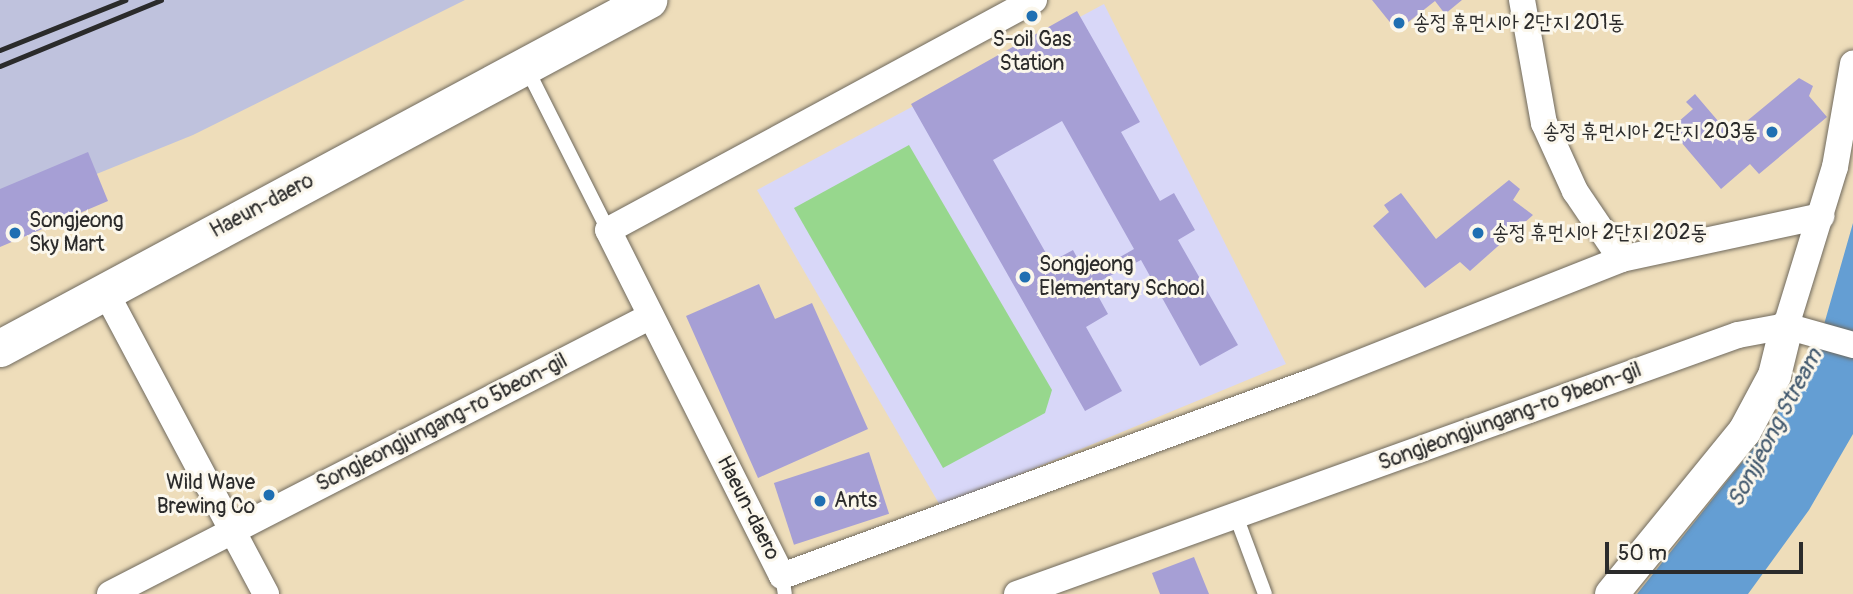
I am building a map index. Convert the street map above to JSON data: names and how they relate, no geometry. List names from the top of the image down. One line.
{"streets":{"main road":["Haeun-daero"],"street":["Songjeongjungang-ro 9beon-gil","Songjeongjungang-ro 5beon-gil"]},"crossings":[["Haeun-daero","Songjeongjungang-ro 5beon-gil"]],"water":["Sonjjeong Stream"],"places":["S-oil Gas Station","송정 휴먼시아 2단지 201동","송정 휴먼시아 2단지 203동","Songjeong Sky Mart","송정 휴먼시아 2단지 202동","Songjeong Elementary School","Wild Wave Brewing Co","Ants"],"scale_bar":"50 m"}
